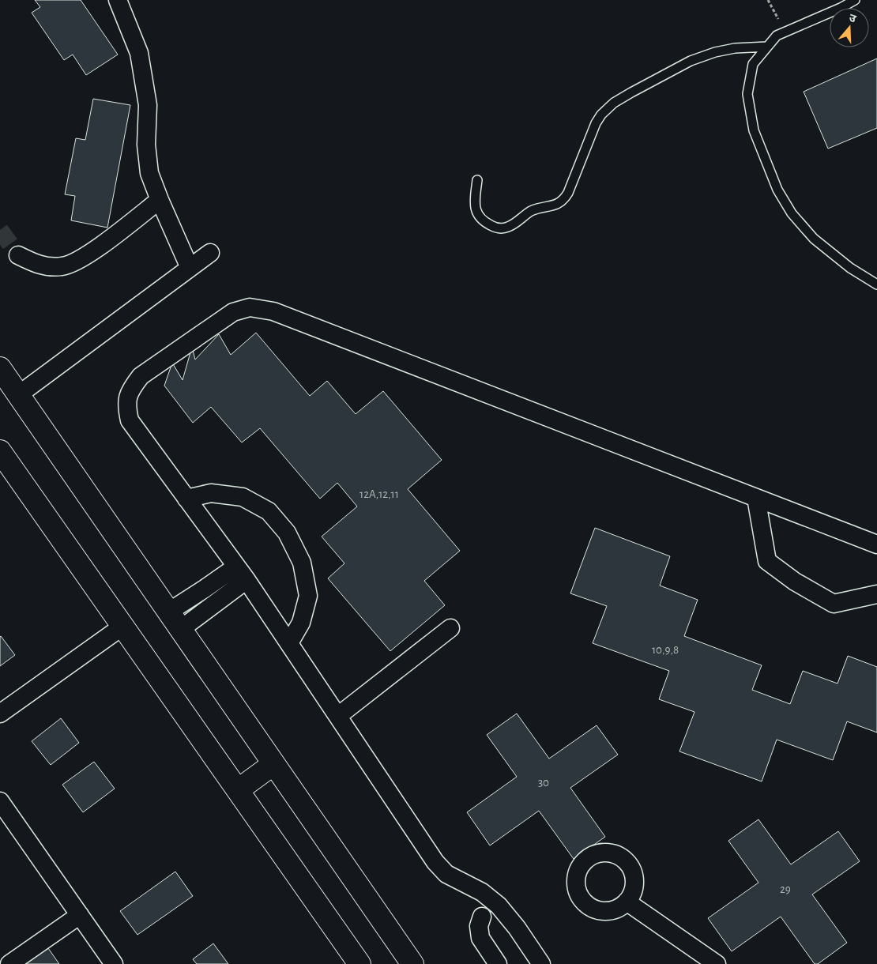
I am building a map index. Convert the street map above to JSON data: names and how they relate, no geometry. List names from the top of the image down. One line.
{"house_numbers":["12A,12,11","10,9,8","30","29"],"north":"top"}
